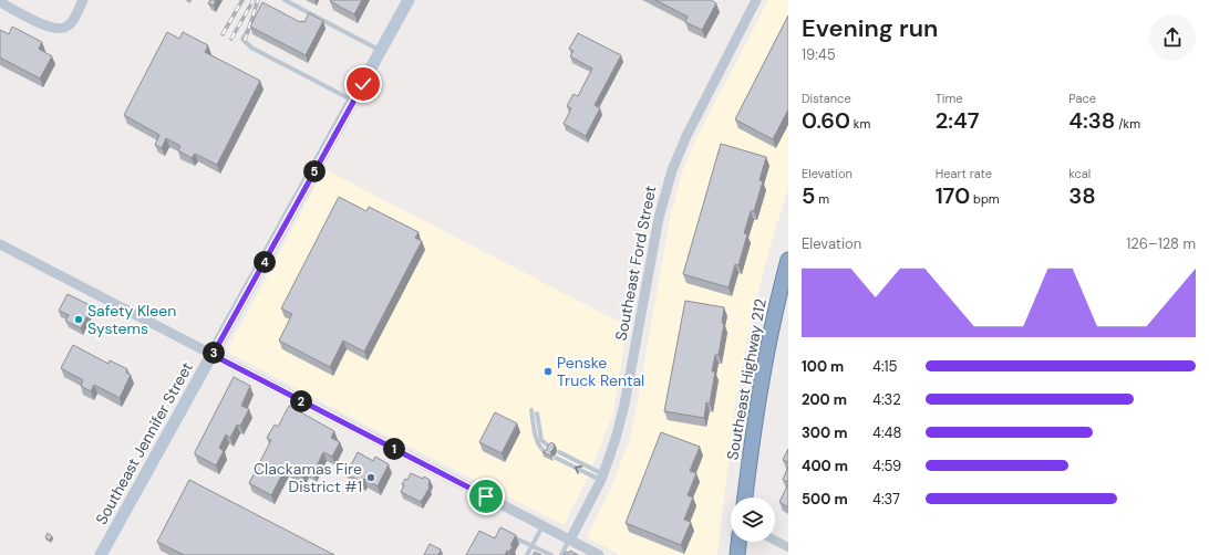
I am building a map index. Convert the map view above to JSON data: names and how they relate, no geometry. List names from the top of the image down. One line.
{"streets":{"highway":["Southeast Highway 212"],"main road":["Southeast Jennifer Street"],"street":["Southeast Ford Street"]},"places":["Safety Kleen Systems","Penske Truck Rental","Clackamas Fire District #1"],"page":{"heading":["Evening run","19:45"],"stats":[["Distance","0.60 km"],["Time","2:47"],["Pace","4:38 /km"],["Elevation","5 m"],["Heart rate","170 bpm"],["kcal","38"]],"pins":["5","4","3","2","1"],"chart":["Elevation","126–128 m"],"list":[{"name":"100 m","note":"4:15"},{"name":"200 m","note":"4:32"},{"name":"300 m","note":"4:48"},{"name":"400 m","note":"4:59"},{"name":"500 m","note":"4:37"}]}}
